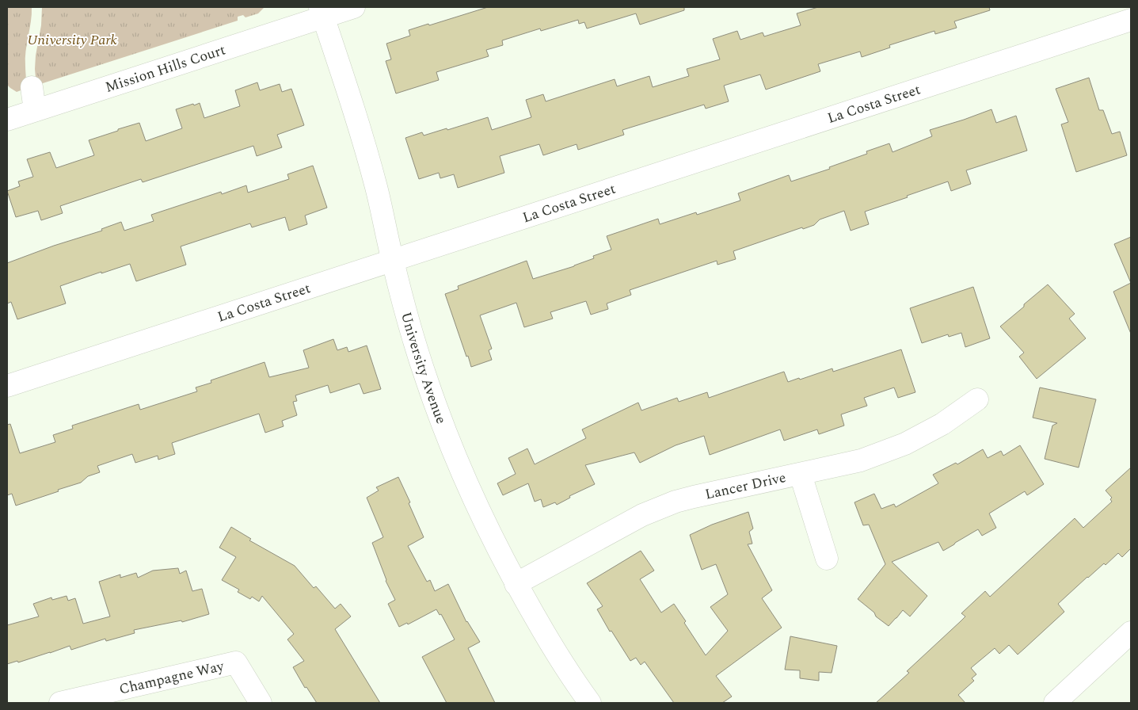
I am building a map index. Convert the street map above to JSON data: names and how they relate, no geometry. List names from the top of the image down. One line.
{"streets":{"street":["Mission Hills Court","La Costa Street","University Avenue","Lancer Drive","Champagne Way"]},"crossings":[["Mission Hills Court","University Avenue"],["La Costa Street","University Avenue"],["University Avenue","Lancer Drive"]],"parks":["University Park"]}
